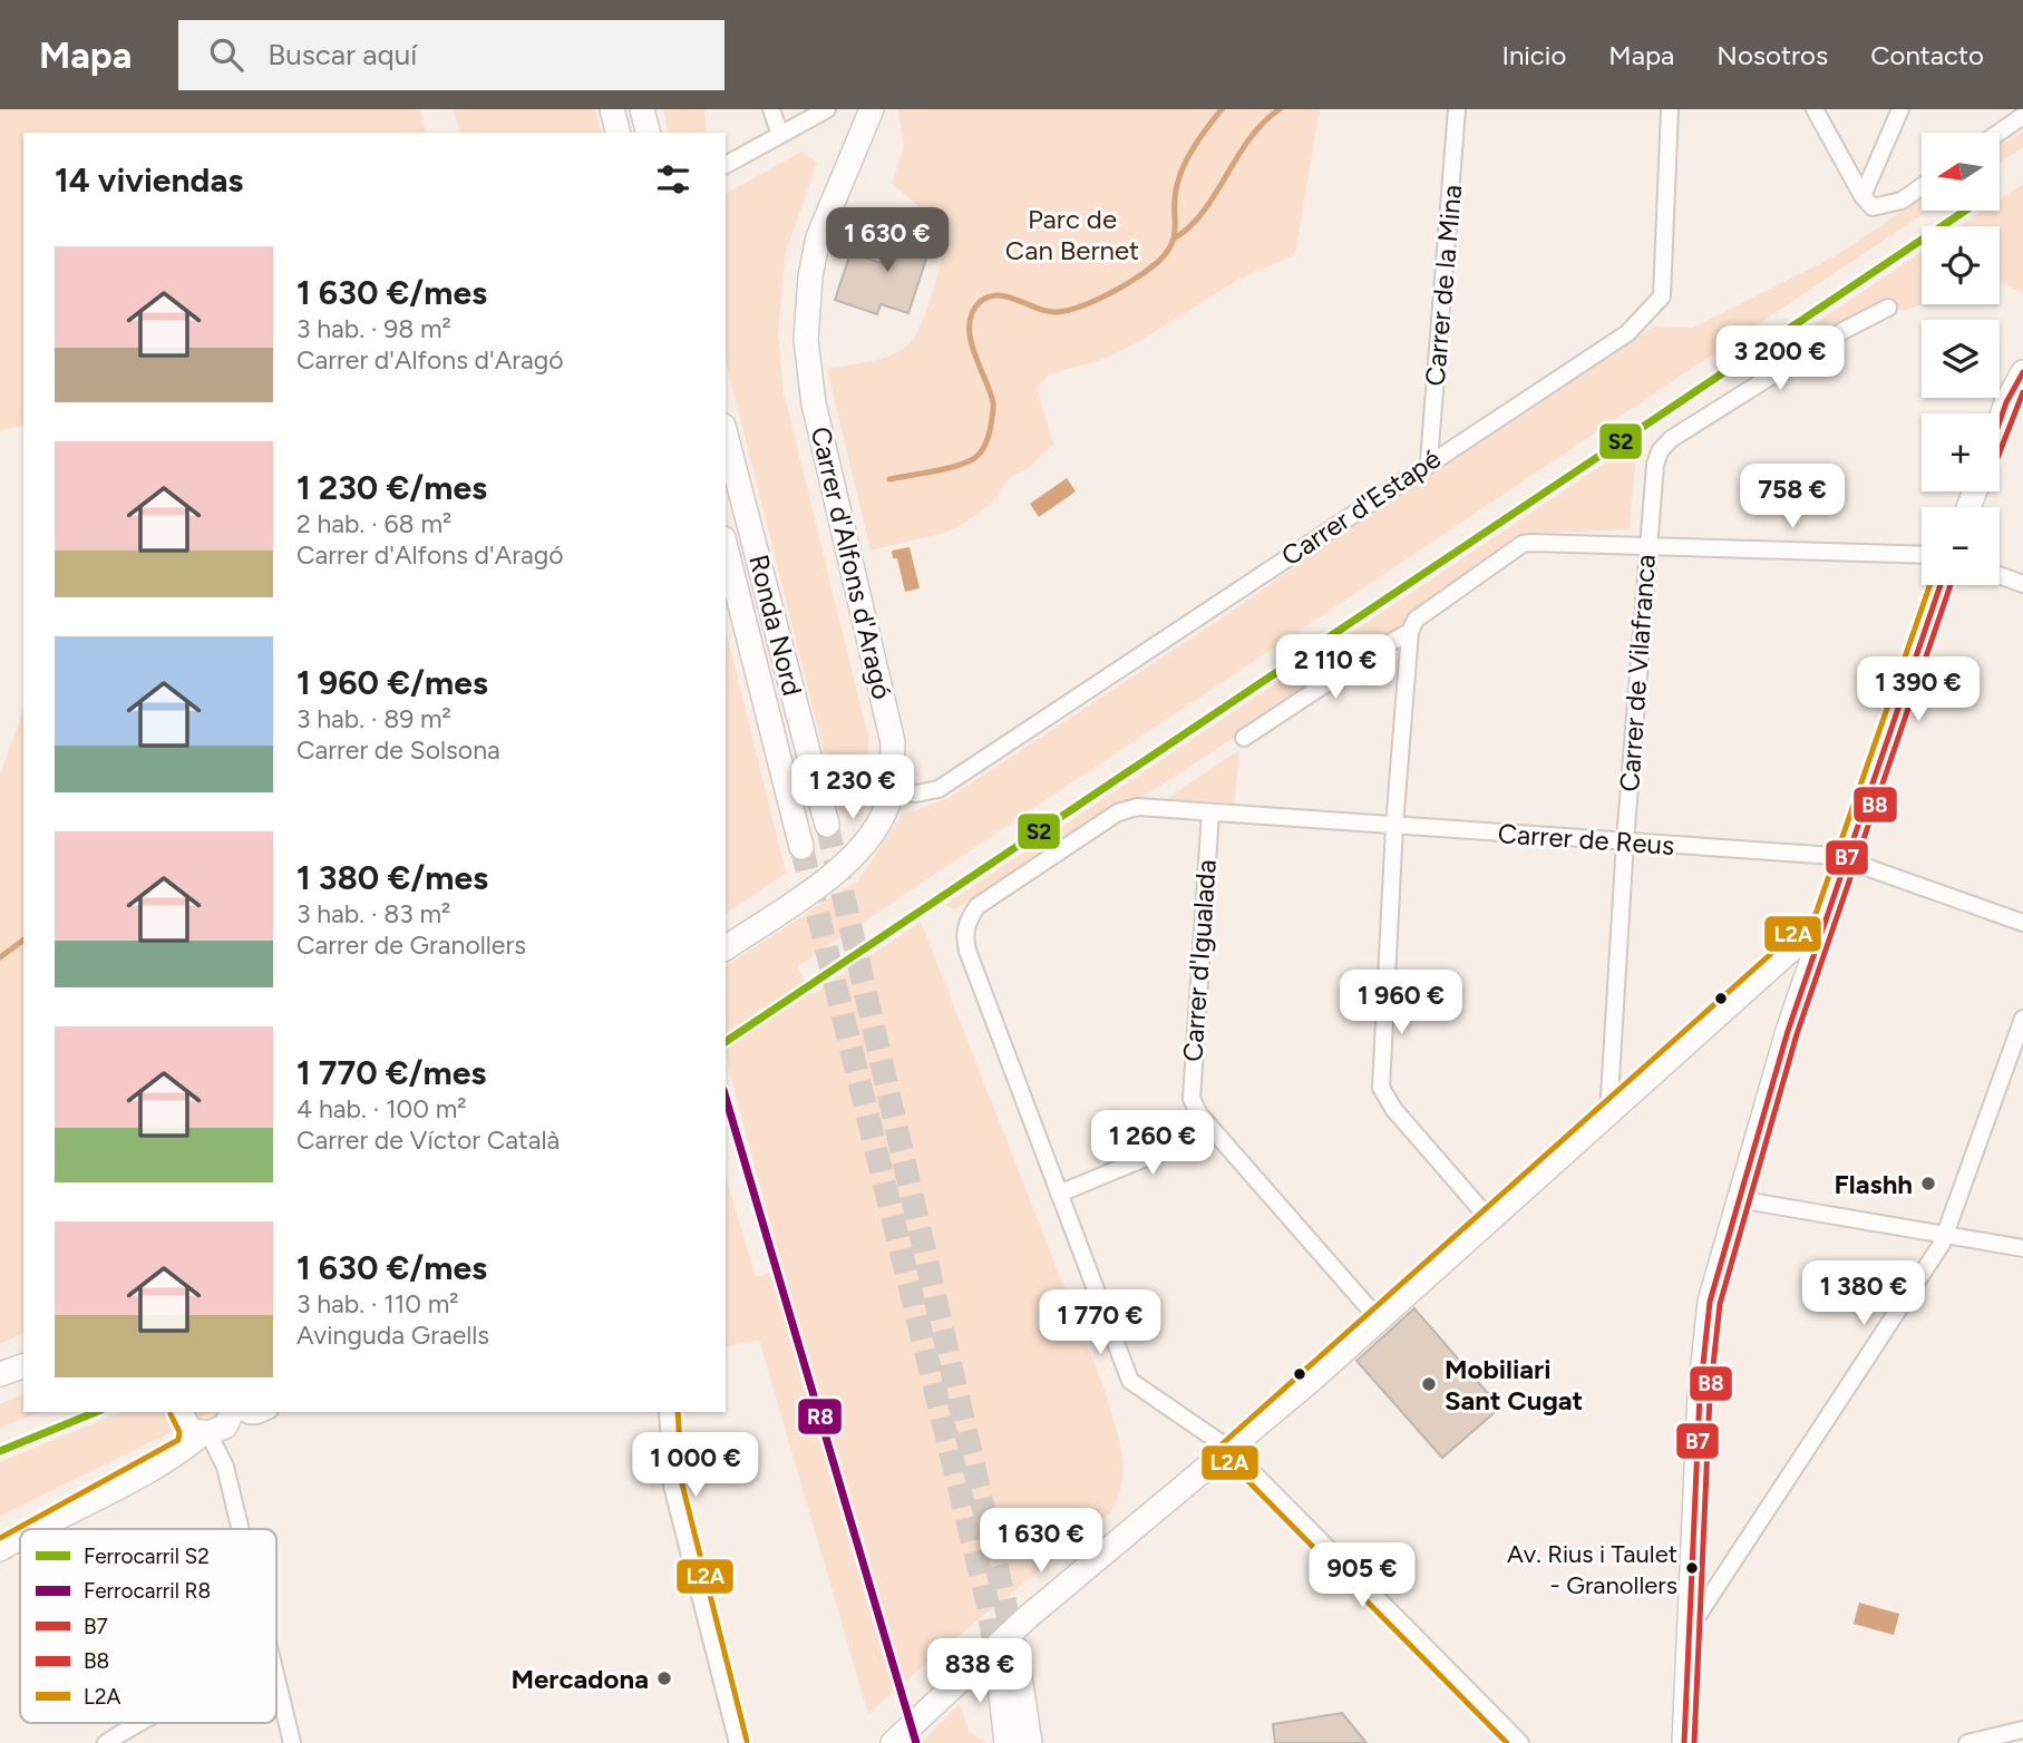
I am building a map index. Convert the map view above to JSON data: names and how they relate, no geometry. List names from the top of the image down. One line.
{"streets":{"street":["Carrer de la Mina","Carrer d'Estapé","Carrer d'Alfons d'Aragó","Ronda Nord","Carrer de Vilafranca","Carrer de Reus","Carrer d'Igualada"]},"crossings":[["Carrer de la Mina","Carrer d'Estapé"],["Carrer d'Estapé","Carrer d'Alfons d'Aragó"],["Carrer de Vilafranca","Carrer de Reus"],["Carrer de Reus","Carrer d'Igualada"]],"parks":["Parc de Can Bernet"],"places":["Flashh","Mobiliari Sant Cugat","Av. Rius i Taulet - Granollers","Mercadona"],"lines":["rail line S2","transit line B7","transit line B8","transit line L2A","rail line R8"],"legend":["Ferrocarril S2","Ferrocarril R8","B7","B8","L2A"],"north":"left","page":{"header":"Mapa","search":"Buscar aquí","nav":["Inicio","Mapa","Nosotros","Contacto"],"map_buttons":["+","−"],"heading":"14 viviendas","price":["1 630 €","3 200 €","758 €","2 110 €","1 390 €","1 230 €","1 960 €","1 260 €","1 380 €","1 770 €","1 000 €","1 630 €","905 €","838 €"],"list":[{"name":"1 630 €/mes","note":"3 hab. · 98 m² · Carrer d'Alfons d'Aragó"},{"name":"1 230 €/mes","note":"2 hab. · 68 m² · Carrer d'Alfons d'Aragó"},{"name":"1 960 €/mes","note":"3 hab. · 89 m² · Carrer de Solsona"},{"name":"1 380 €/mes","note":"3 hab. · 83 m² · Carrer de Granollers"},{"name":"1 770 €/mes","note":"4 hab. · 100 m² · Carrer de Víctor Català"},{"name":"1 630 €/mes","note":"3 hab. · 110 m² · Avinguda Graells"}]}}
